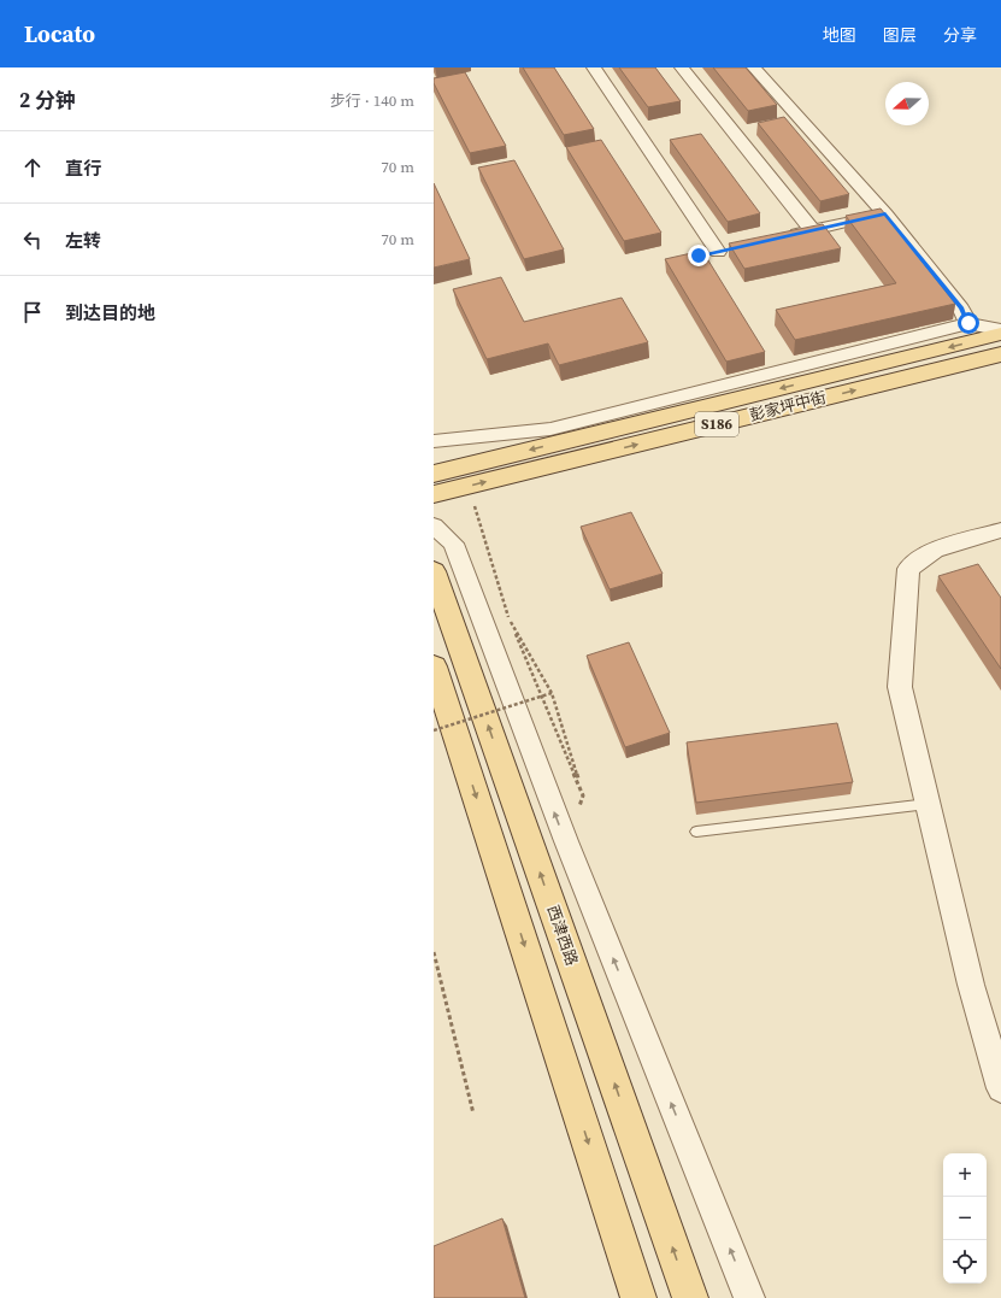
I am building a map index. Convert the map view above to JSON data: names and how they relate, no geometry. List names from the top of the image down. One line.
{"streets":{"main road":["彭家坪中街","S186","西津西路"]},"north":"left","page":{"header":"Locato","nav":["地图","图层","分享"],"heading":["2 分钟","步行 · 140 m"],"list":[["直行","70 m"],["左转","70 m"],"到达目的地"],"map_buttons":["+","−"]}}
